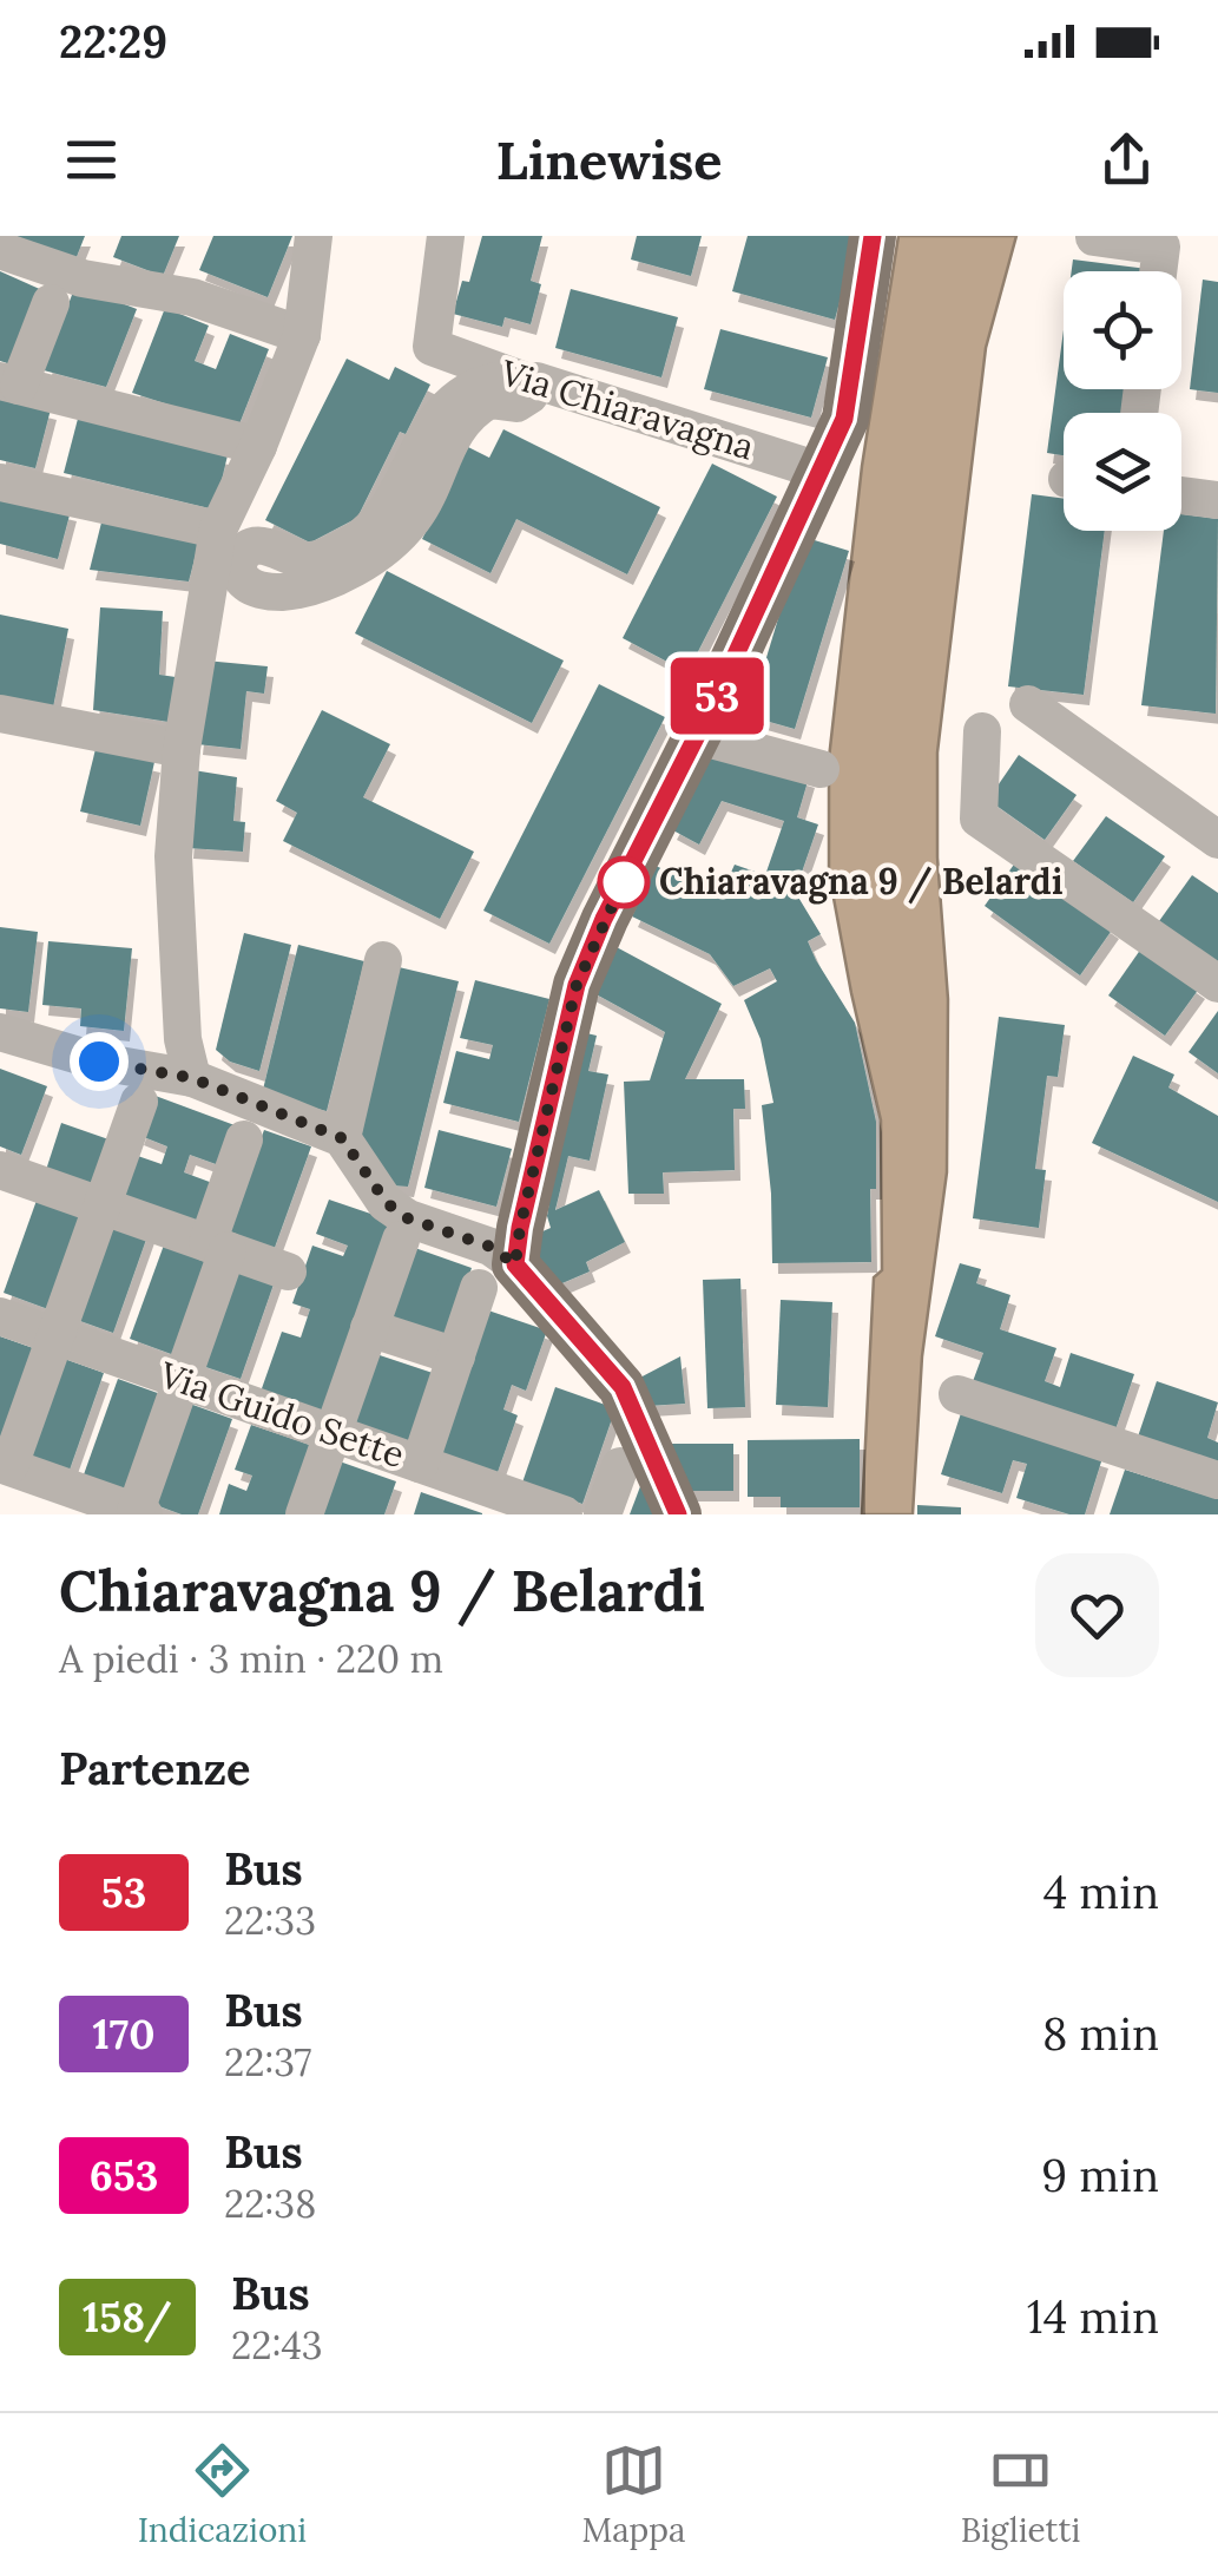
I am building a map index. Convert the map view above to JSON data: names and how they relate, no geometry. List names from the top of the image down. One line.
{"streets":{"street":["Via Chiaravagna","Via Guido Sette"]},"places":["Chiaravagna 9 / Belardi"],"lines":["bus line 53"],"page":{"status":"22:29","header":"Linewise","on_map":"53","heading":[["Chiaravagna 9 / Belardi","A piedi · 3 min · 220 m"],"Partenze"],"list":[{"mark":"53","name":"Bus","note":"22:33","value":"4 min"},{"mark":"170","name":"Bus","note":"22:37","value":"8 min"},{"mark":"653","name":"Bus","note":"22:38","value":"9 min"},{"mark":"158/","name":"Bus","note":"22:43","value":"14 min"}],"tabs":["Indicazioni","Mappa","Biglietti"]}}
